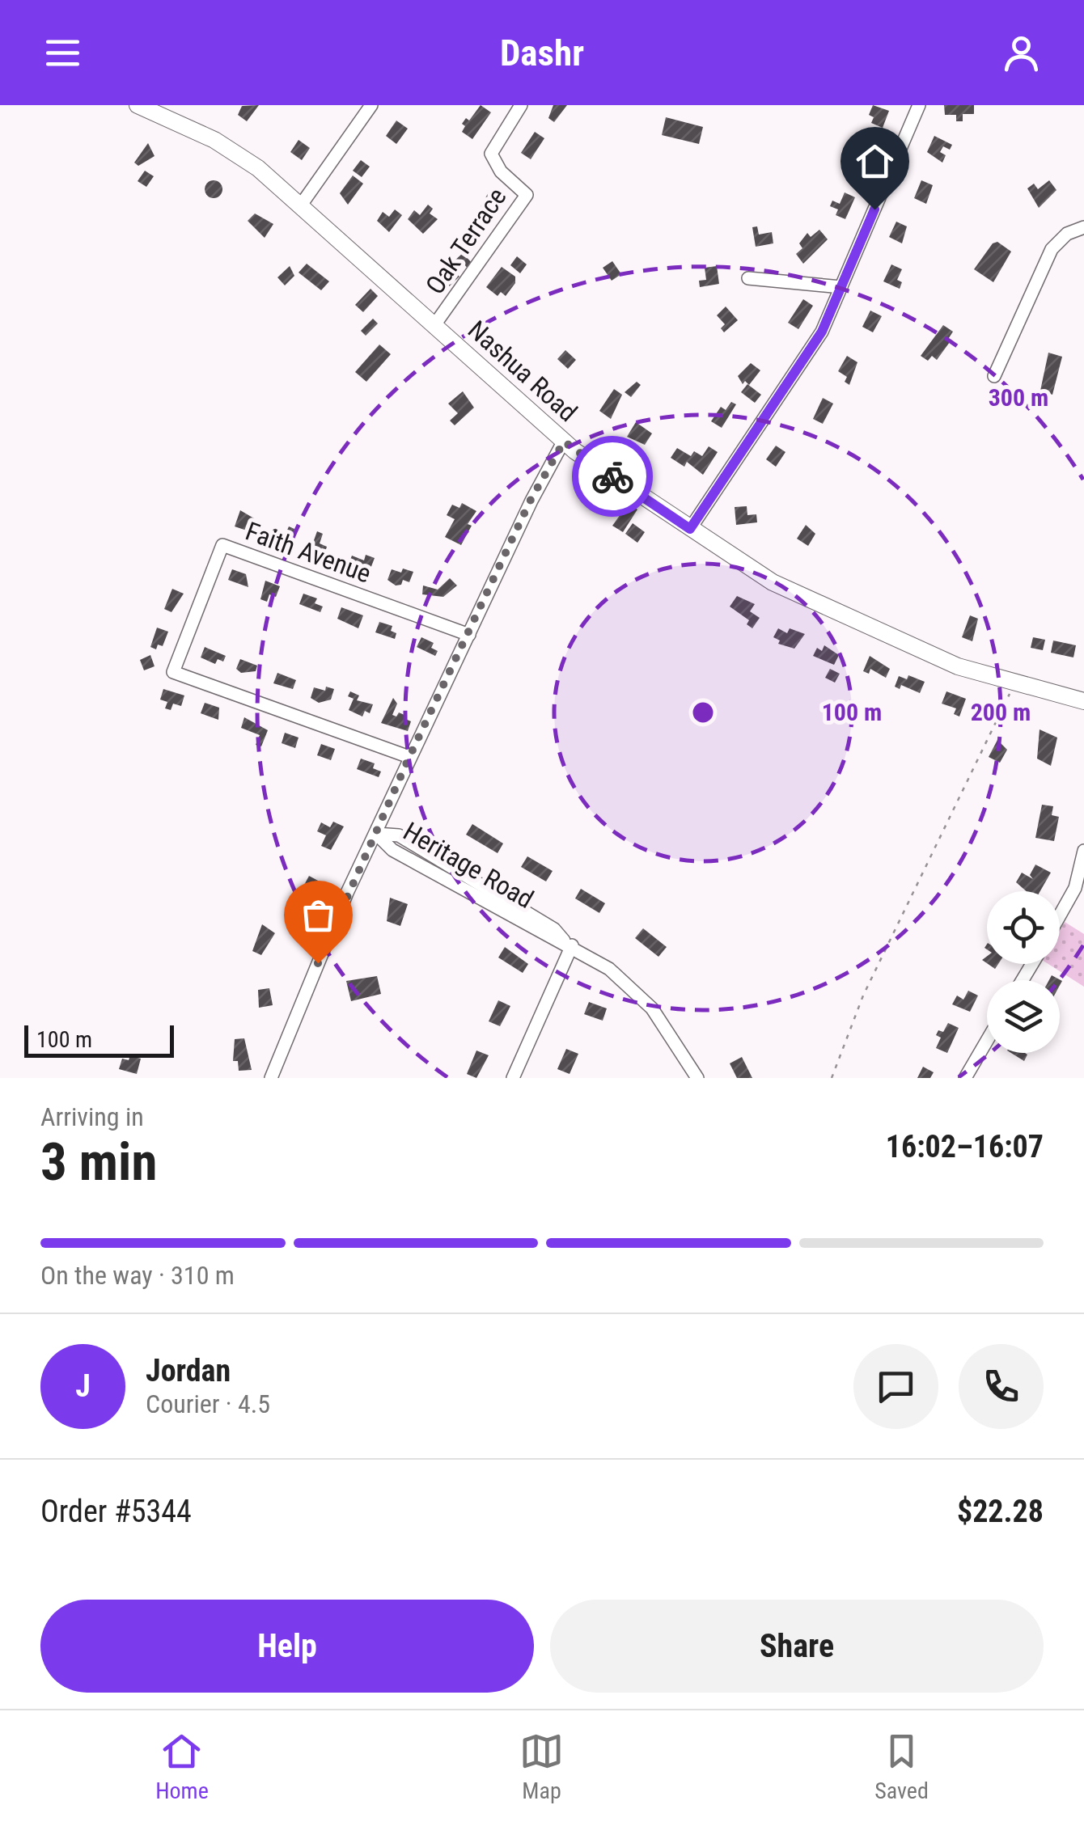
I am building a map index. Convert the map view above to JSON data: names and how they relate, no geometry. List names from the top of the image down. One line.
{"streets":{"main road":["Nashua Road"],"street":["Oak Terrace","Faith Avenue","Heritage Road"]},"crossings":[["Oak Terrace","Nashua Road"]],"scale_bar":"100 m","page":{"header":"Dashr","scale":"100 m","heading":["3 min","Arriving in","16:02–16:07"],"panel":["Jordan","Courier · 4.5","Order #5344","$22.28"],"bar":"On the way · 310 m","round":"J","buttons":["Help","Share"],"tabs":["Home","Map","Saved"]},"rings":["300 m","100 m","200 m"]}
